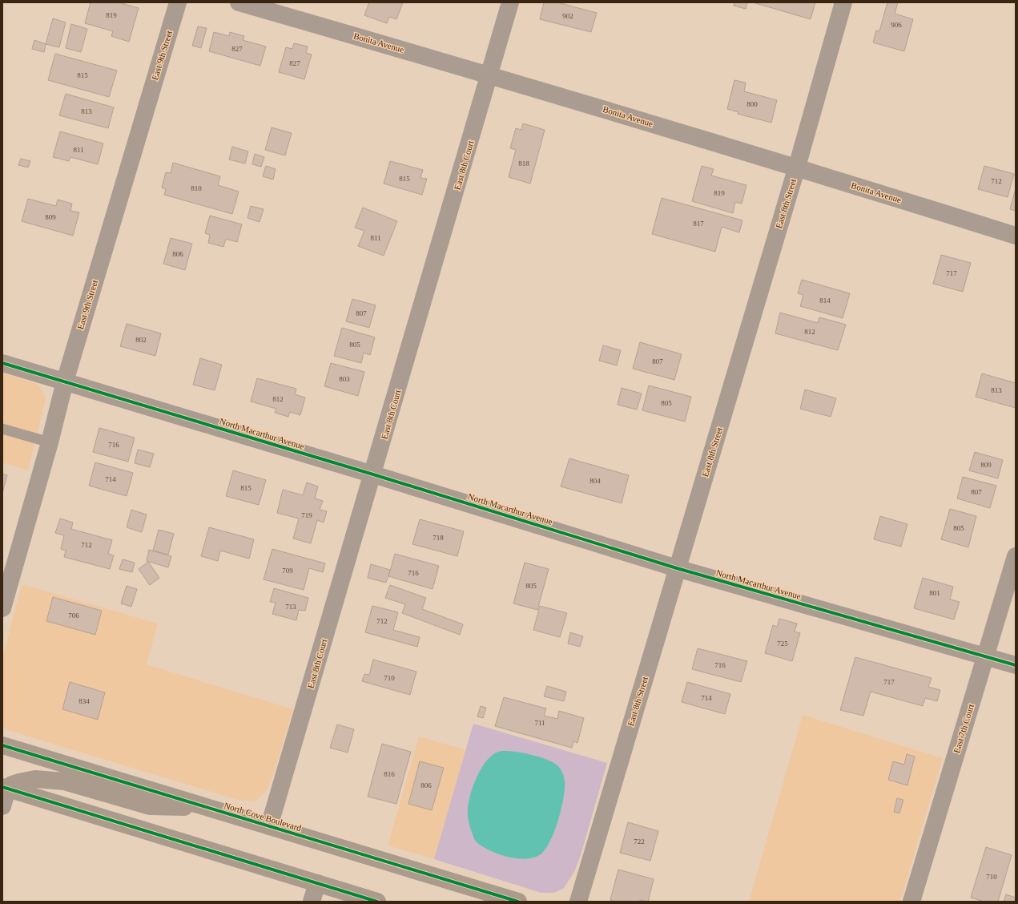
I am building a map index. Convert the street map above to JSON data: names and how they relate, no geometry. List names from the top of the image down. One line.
{"streets":{"main road":["North Cove Boulevard"],"street":["Bonita Avenue","East 9th Street","East 8th Court","East 8th Street","North Macarthur Avenue","East 7th Court"]},"crossings":[["Bonita Avenue","East 8th Court"],["Bonita Avenue","East 8th Street"],["East 9th Street","North Macarthur Avenue"],["East 8th Court","North Macarthur Avenue"],["East 8th Court","North Cove Boulevard"],["East 8th Street","North Macarthur Avenue"],["North Macarthur Avenue","East 7th Court"]],"house_numbers":["819","902","906","827","827","815","800","813","811","818","815","712","810","819","809","817","811","806","717","814","807","812","802","805","807","803","813","812","805","716","809","714","804","815","807","719","805","718","712","709","716","805","801","713","706","712","725","716","710","717","714","834","711","816","806","722","710"]}
